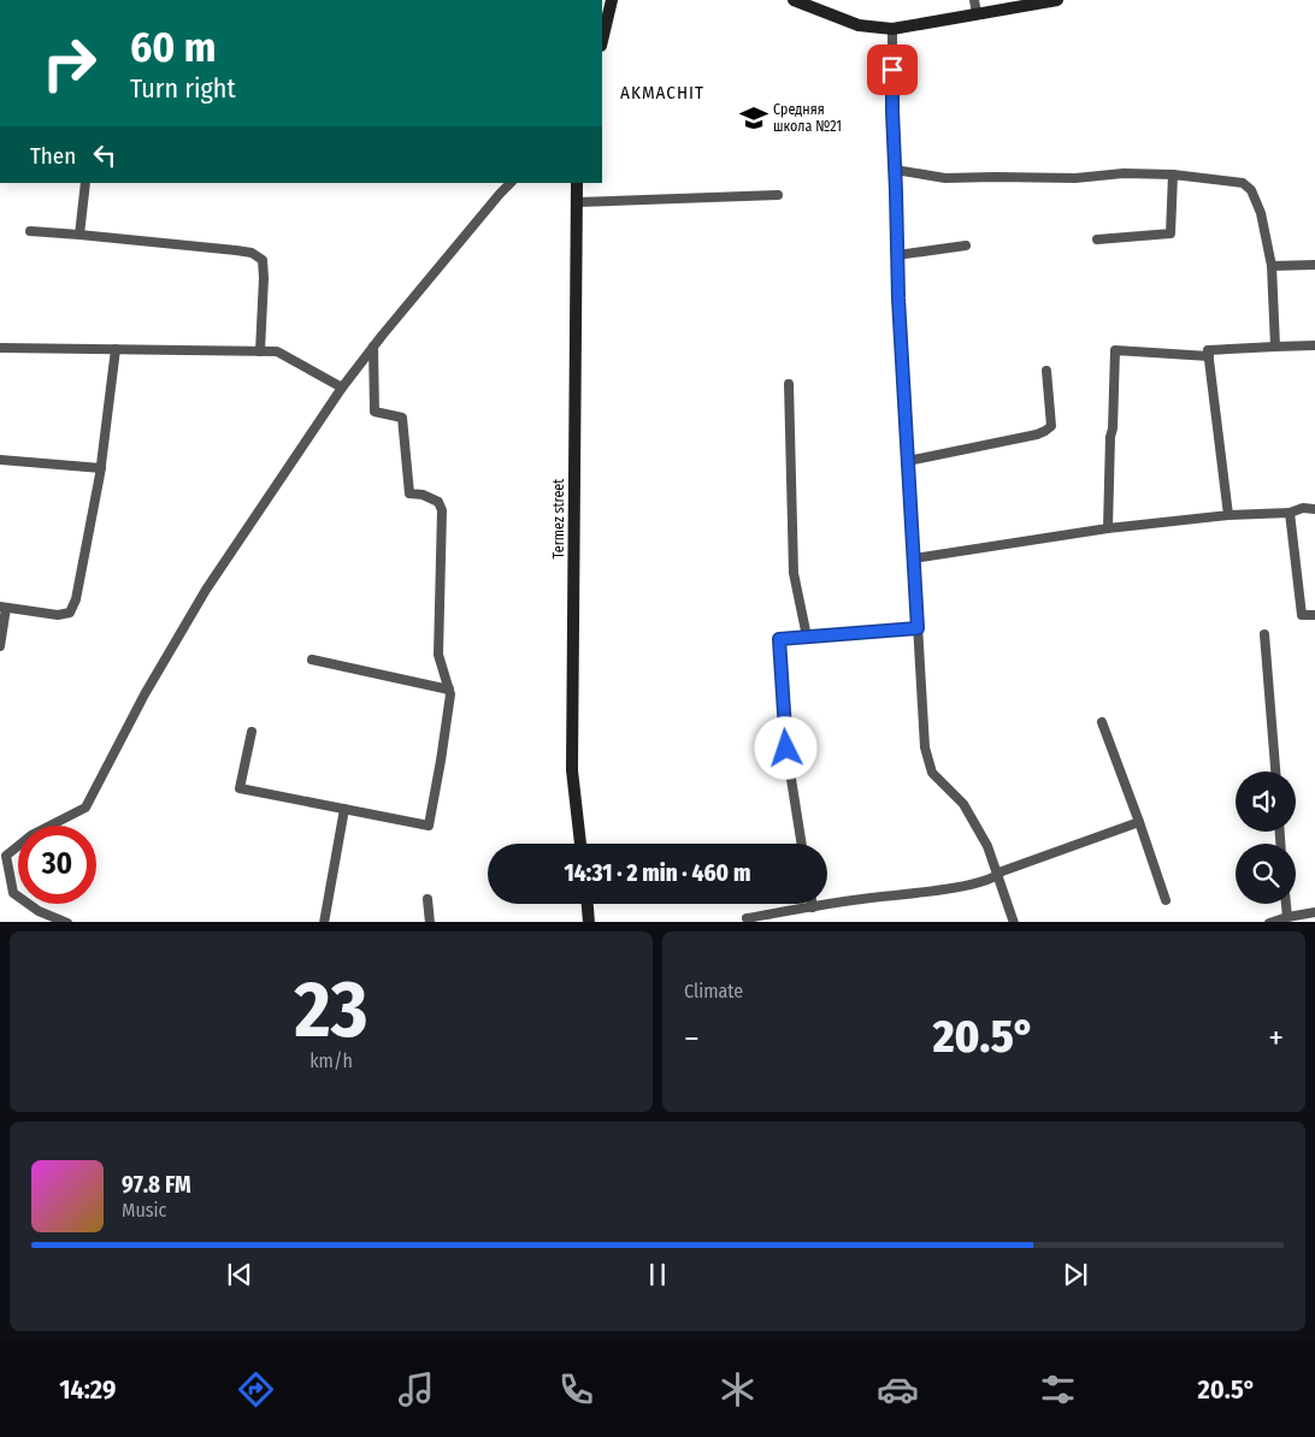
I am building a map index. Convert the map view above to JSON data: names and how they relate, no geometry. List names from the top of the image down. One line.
{"streets":{"main road":["Termez street"]},"districts":["AKMACHIT"],"places":{"school or university":["Средняя школа №21"]},"page":{"turn":["60 m","Turn right"],"then":"Then","limit":"30","trip":"14:31 · 2 min · 460 m","tile":[["23","km/h"],"Climate"],"heat":["−","20.5°","+"],"song":["97.8 FM","Music"],"tabs":["14:29","20.5°"]}}
